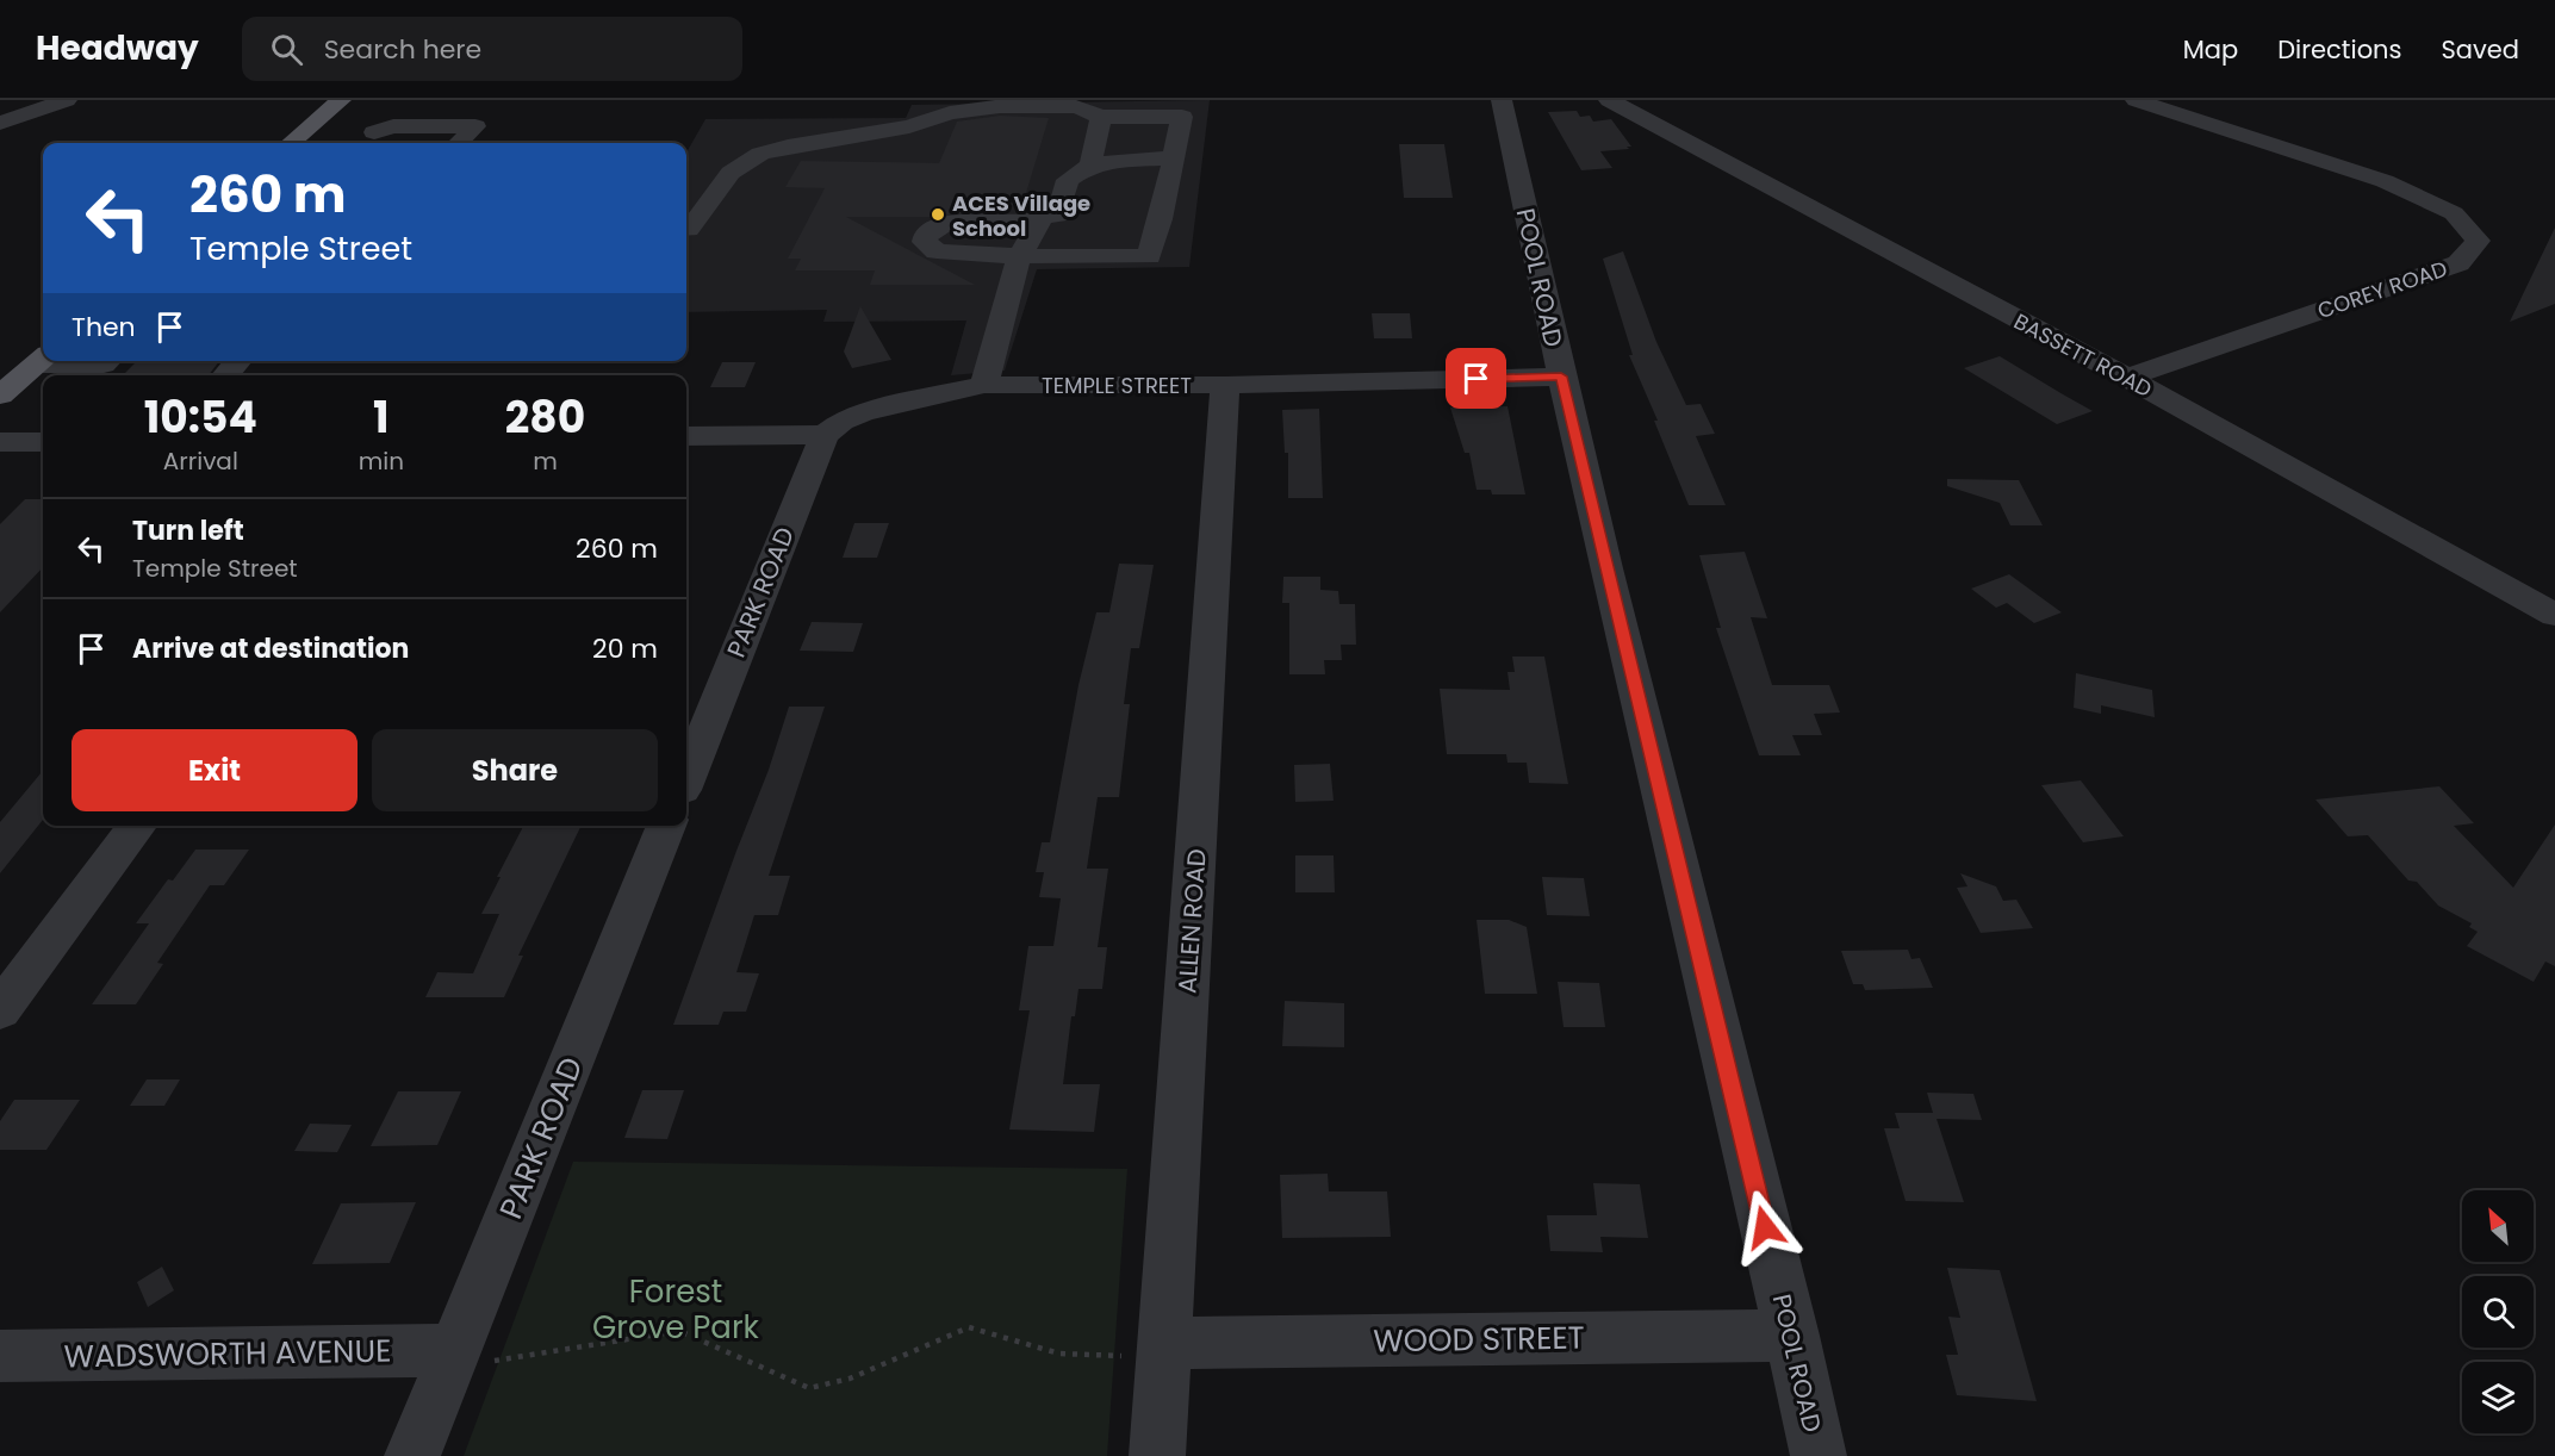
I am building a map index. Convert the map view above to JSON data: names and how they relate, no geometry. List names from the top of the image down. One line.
{"streets":{"street":["POOL ROAD","COREY ROAD","BASSETT ROAD","TEMPLE STREET","PARK ROAD","ALLEN ROAD","WOOD STREET","WADSWORTH AVENUE"]},"crossings":[["POOL ROAD","TEMPLE STREET"],["POOL ROAD","WOOD STREET"],["COREY ROAD","BASSETT ROAD"],["TEMPLE STREET","PARK ROAD"],["TEMPLE STREET","ALLEN ROAD"],["PARK ROAD","WADSWORTH AVENUE"],["ALLEN ROAD","WOOD STREET"]],"parks":["Forest Grove Park"],"places":["ACES Village School"],"north":"top left","page":{"header":"Headway","search":"Search here","nav":["Map","Directions","Saved"],"turn":["260 m","Temple Street"],"then":"Then","eta":["10:54","Arrival","1","min","280","m"],"list":[{"name":"Turn left","note":"Temple Street","value":"260 m"},{"name":"Arrive at destination","value":"20 m"}],"buttons":["Exit","Share"]}}
